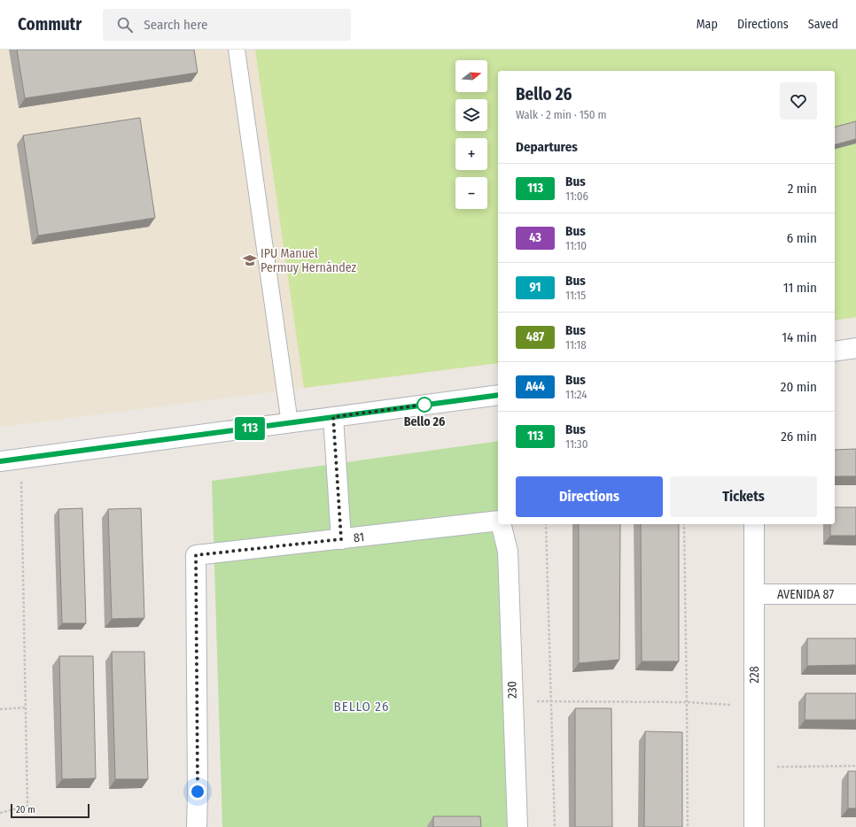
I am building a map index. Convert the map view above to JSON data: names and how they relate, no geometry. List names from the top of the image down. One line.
{"streets":{"street":["81","AVENIDA 87","228","230"]},"crossings":[["81","230"],["AVENIDA 87","228"]],"districts":["BELLO 26"],"places":{"school or university":["IPU Manuel Permuy Hernández"],"other":["Bello 26"]},"lines":["bus line 113"],"scale_bar":"20 m","north":"right","page":{"header":"Commutr","search":"Search here","nav":["Map","Directions","Saved"],"on_map":"113","map_buttons":["+","−"],"heading":[["Bello 26","Walk · 2 min · 150 m"],"Departures"],"list":[{"mark":"113","name":"Bus","note":"11:06","value":"2 min"},{"mark":"43","name":"Bus","note":"11:10","value":"6 min"},{"mark":"91","name":"Bus","note":"11:15","value":"11 min"},{"mark":"487","name":"Bus","note":"11:18","value":"14 min"},{"mark":"A44","name":"Bus","note":"11:24","value":"20 min"},{"mark":"113","name":"Bus","note":"11:30","value":"26 min"}],"buttons":["Directions","Tickets"],"scale":"20 m"}}
